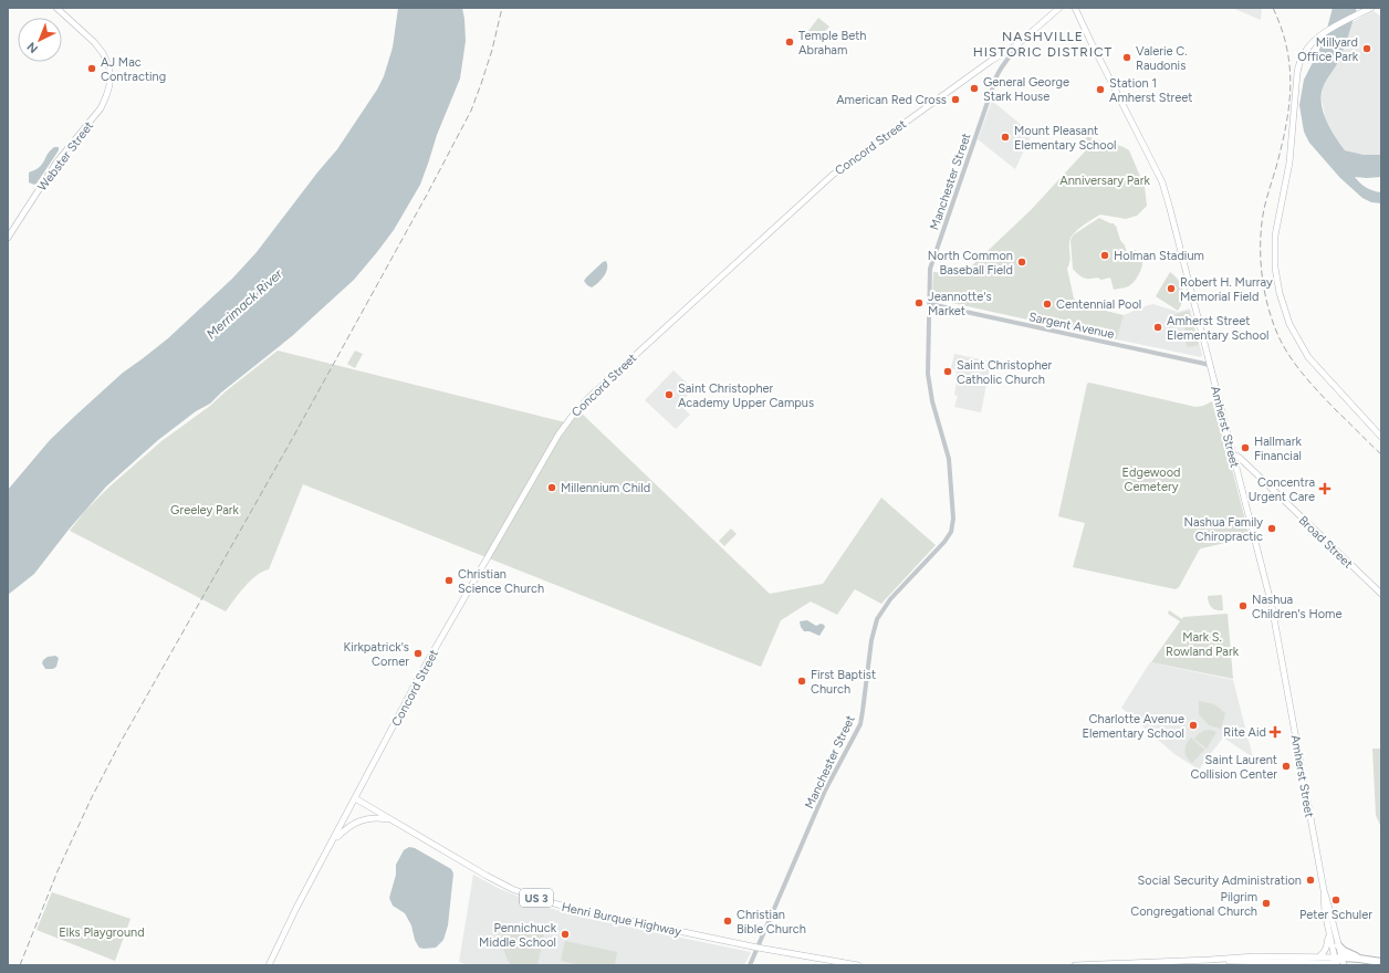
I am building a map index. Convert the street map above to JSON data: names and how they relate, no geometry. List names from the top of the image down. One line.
{"streets":{"main road":["Concord Street","Webster Street","Amherst Street","Broad Street","US 3","Henri Burque Highway"],"street":["Manchester Street","Sargent Avenue"]},"crossings":[["Concord Street","Manchester Street"],["Concord Street","Henri Burque Highway"],["Manchester Street","Sargent Avenue"],["Manchester Street","Henri Burque Highway"],["Sargent Avenue","Amherst Street"],["Amherst Street","Broad Street"]],"districts":["NASHVILLE HISTORIC DISTRICT"],"water":["Merrimack River"],"parks":["Anniversary Park","Edgewood Cemetery","Greeley Park","Mark S. Rowland Park","Elks Playground"],"places":{"other":["Temple Beth Abraham","Millyard Office Park","Valerie C. Raudonis","AJ Mac Contracting","General George Stark House","Station 1 Amherst Street","American Red Cross","Mount Pleasant Elementary School","Holman Stadium","North Common Baseball Field","Robert H. Murray Memorial Field","Jeannotte's Market","Centennial Pool","Amherst Street Elementary School","Saint Christopher Catholic Church","Saint Christopher Academy Upper Campus","Hallmark Financial","Millennium Child","Nashua Family Chiropractic","Christian Science Church","Nashua Children's Home","Kirkpatrick's Corner","First Baptist Church","Charlotte Avenue Elementary School","Saint Laurent Collision Center","Social Security Administration","Peter Schuler","Pilgrim Congregational Church","Christian Bible Church","Pennichuck Middle School"],"health":["Concentra Urgent Care","Rite Aid"]},"north":"bottom left"}
